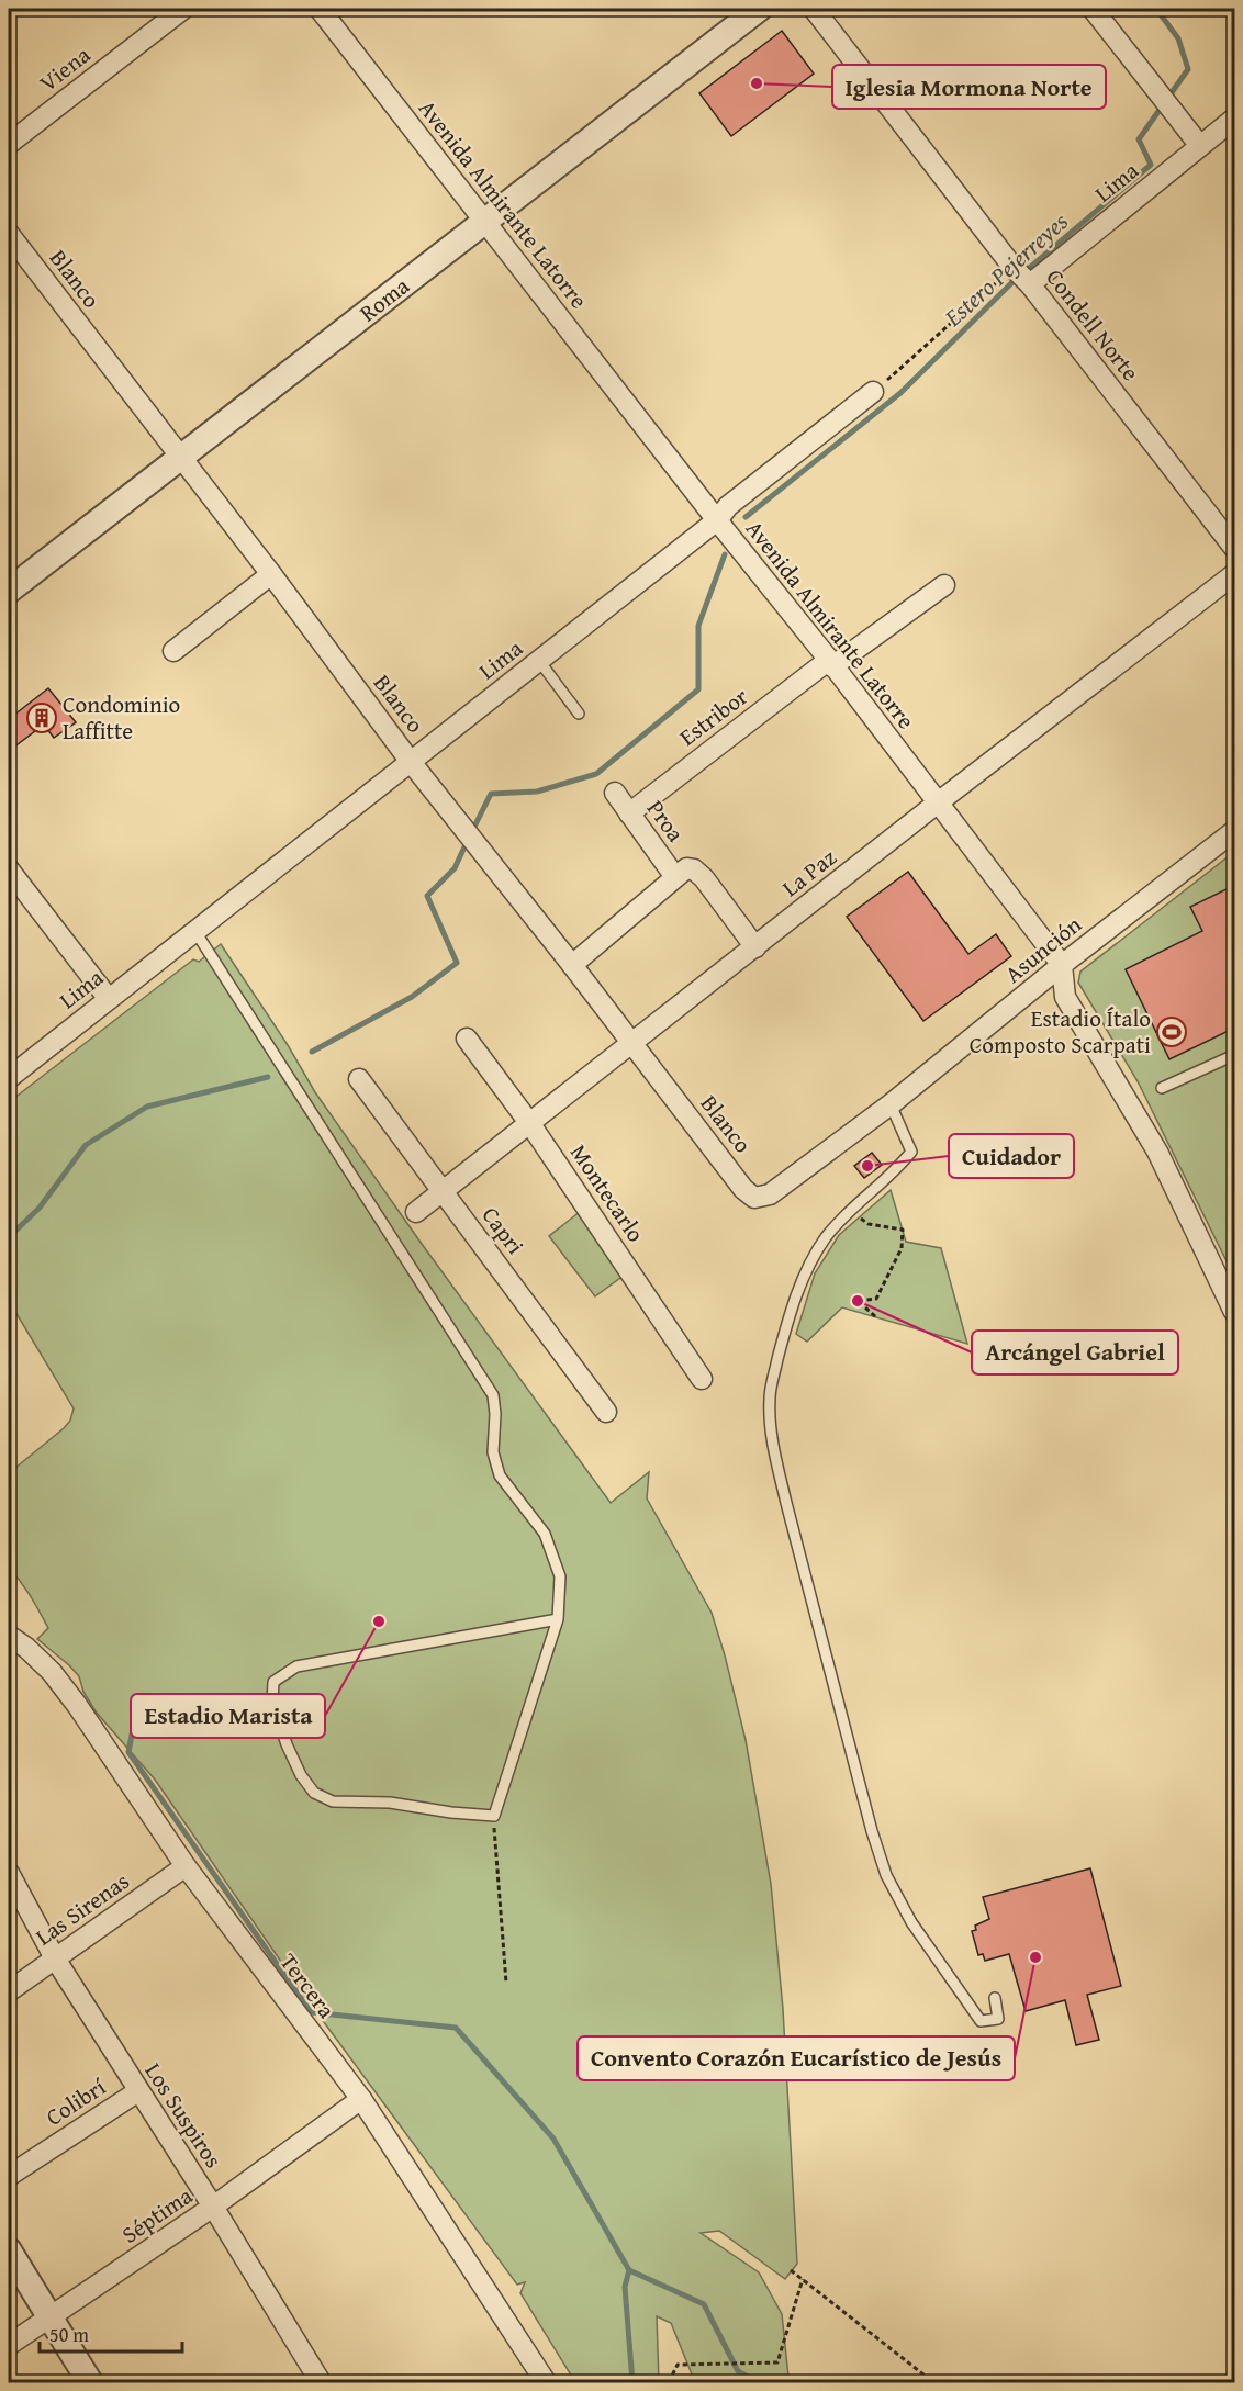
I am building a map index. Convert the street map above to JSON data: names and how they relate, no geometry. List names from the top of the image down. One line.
{"streets":{"street":["Viena","Lima","Avenida Almirante Latorre","Blanco","Roma","Condell Norte","Estribor","Proa","La Paz","Asunción","Montecarlo","Capri","Las Sirenas","Tercera","Colibrí","Los Suspiros","Séptima"]},"crossings":[["Lima","Avenida Almirante Latorre"],["Lima","Blanco"],["Lima","Condell Norte"],["Avenida Almirante Latorre","Roma"],["Avenida Almirante Latorre","Estribor"],["Avenida Almirante Latorre","La Paz"],["Avenida Almirante Latorre","Asunción"],["Blanco","Roma"],["Blanco","La Paz"],["Blanco","Asunción"],["Estribor","Proa"],["Proa","La Paz"],["La Paz","Montecarlo"],["La Paz","Capri"],["Las Sirenas","Tercera"],["Las Sirenas","Los Suspiros"],["Tercera","Séptima"],["Colibrí","Los Suspiros"],["Los Suspiros","Séptima"]],"water":["Estero Pejerreyes"],"places":{"other":["Iglesia Mormona Norte","Cuidador","Arcángel Gabriel","Estadio Marista","Convento Corazón Eucarístico de Jesús"],"building":["Condominio Laffitte"],"sports":["Estadio Ítalo Composto Scarpati"]},"scale_bar":"50 m"}
